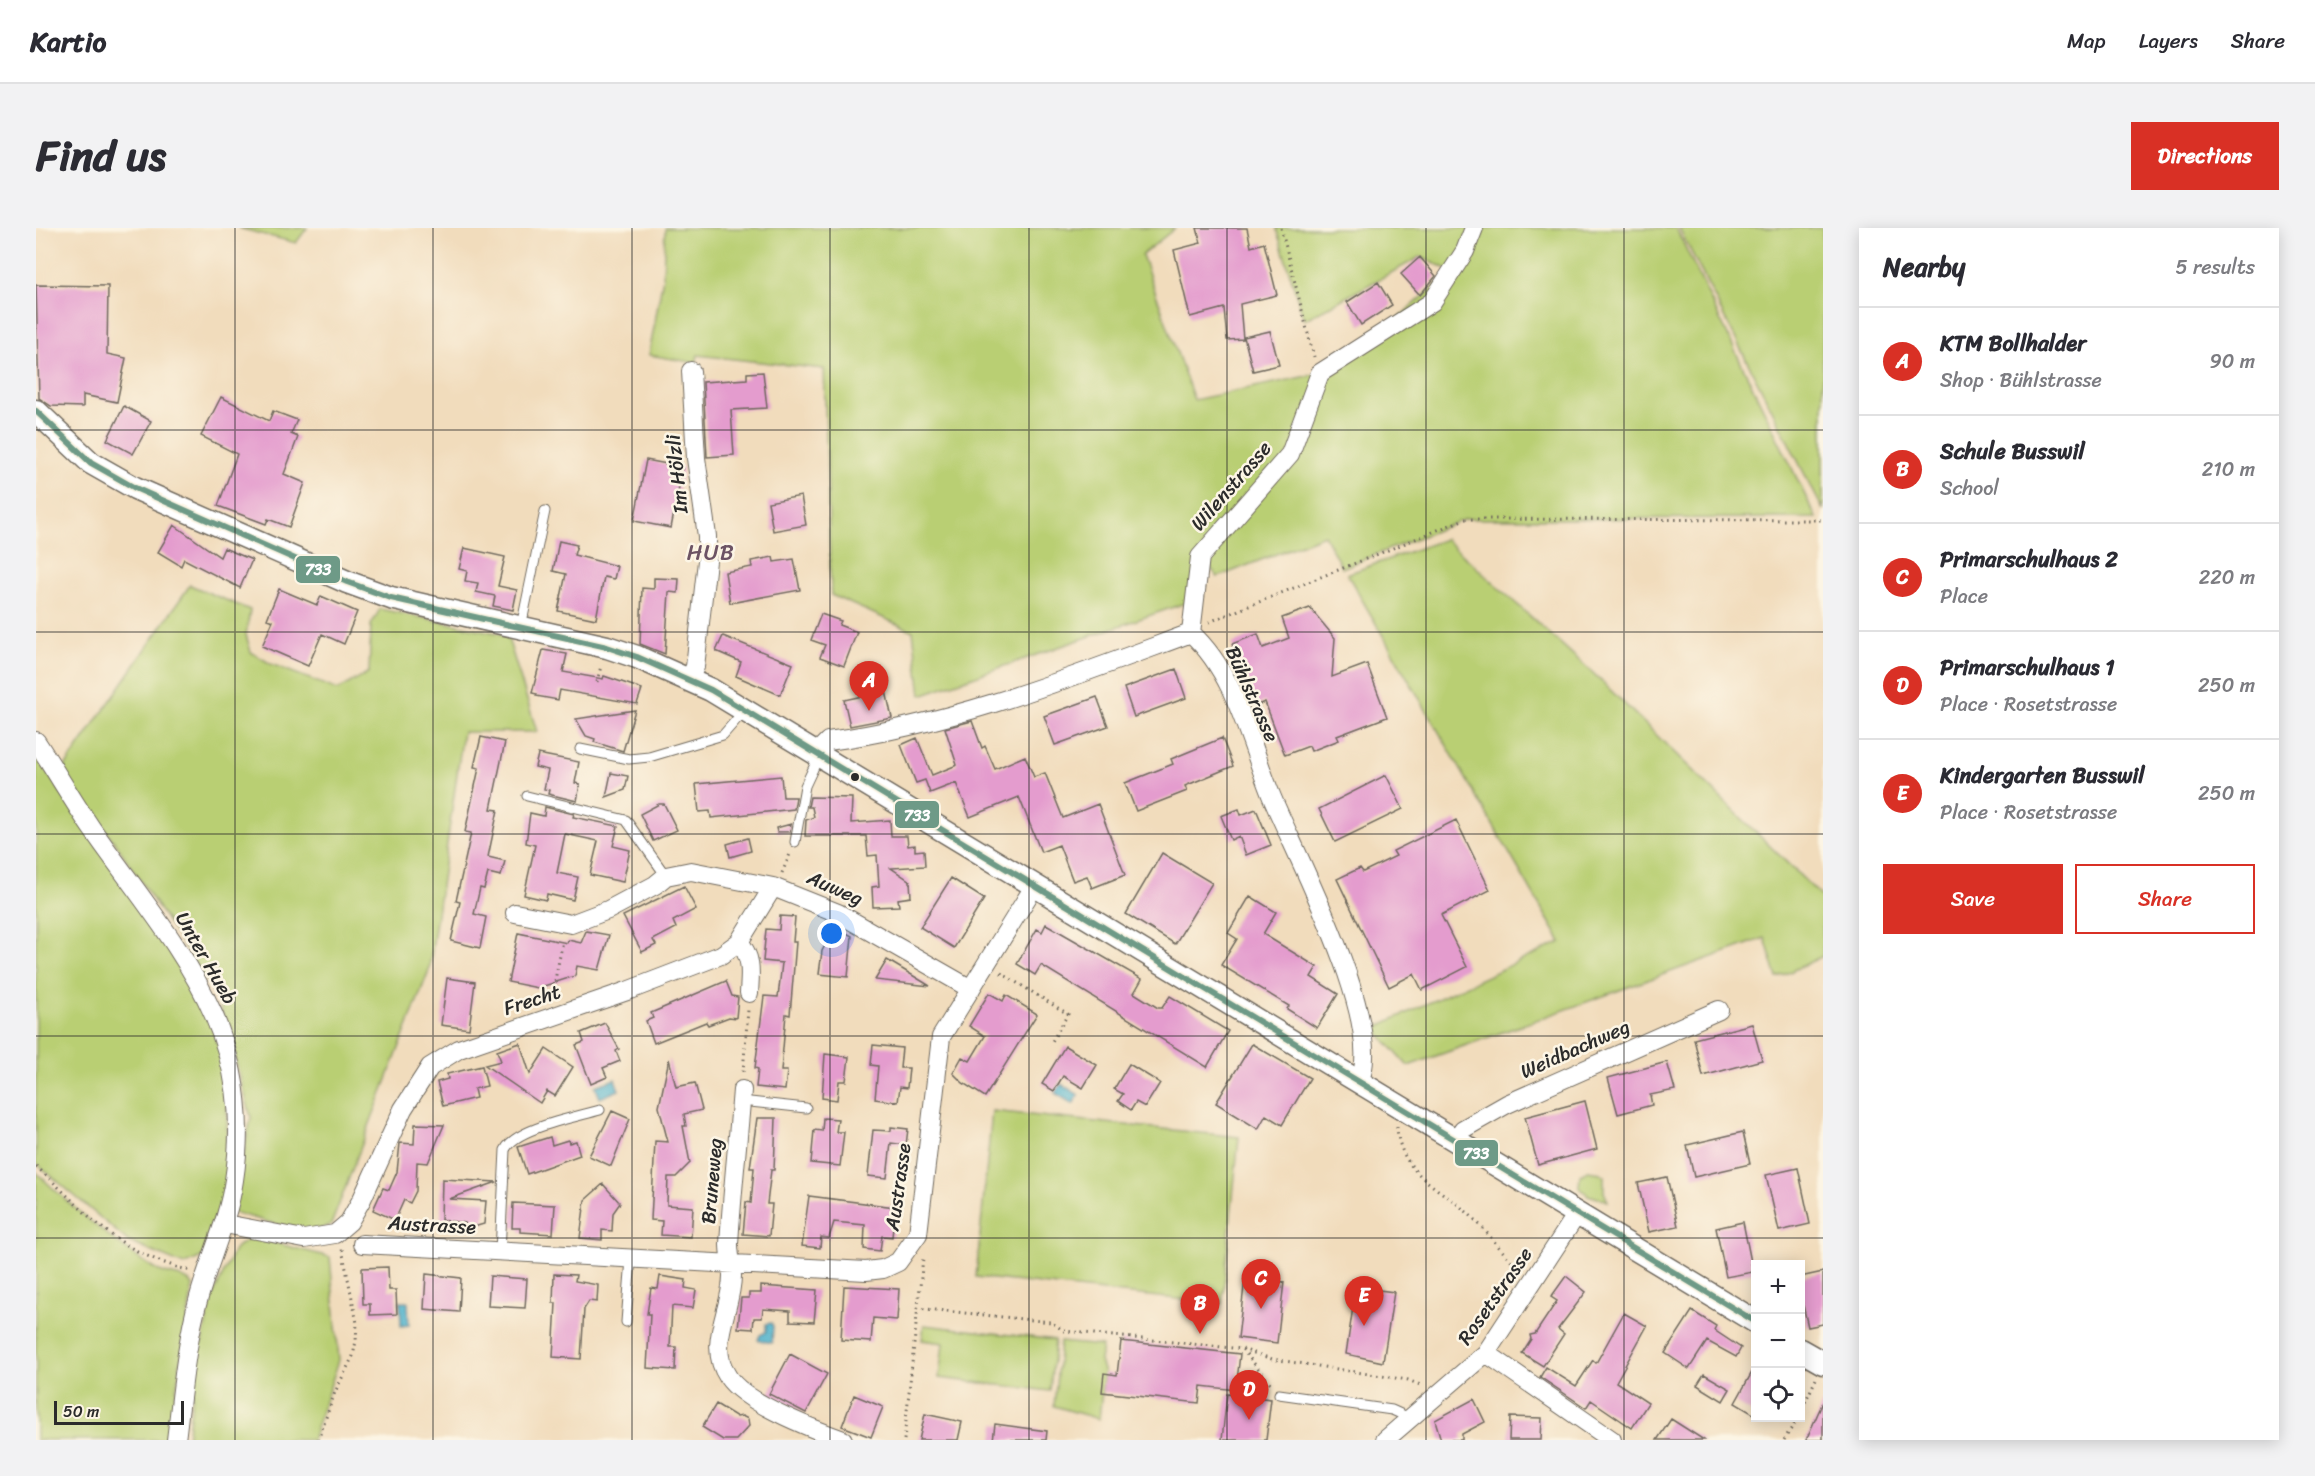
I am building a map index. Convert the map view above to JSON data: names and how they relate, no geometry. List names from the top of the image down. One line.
{"streets":{"street":["Im Hölzli","Wilenstrasse","Bühlstrasse","Auweg","Unter Hueb","Frecht","Weidbachweg","Bruneweg","Austrasse","Rosetstrasse"]},"crossings":[["Wilenstrasse","Bühlstrasse"],["Auweg","Frecht"],["Auweg","Austrasse"],["Bruneweg","Austrasse"]],"districts":["HUB"],"lines":["transit line 733"],"scale_bar":"50 m","page":{"header":"Kartio","nav":["Map","Layers","Share"],"title":"Find us","buttons":["Directions",["Save","Share"]],"heading":["Nearby","5 results"],"list":[{"mark":"A","name":"KTM Bollhalder","note":"Shop · Bühlstrasse","value":"90 m"},{"mark":"B","name":"Schule Busswil","note":"School","value":"210 m"},{"mark":"C","name":"Primarschulhaus 2","note":"Place","value":"220 m"},{"mark":"D","name":"Primarschulhaus 1","note":"Place · Rosetstrasse","value":"250 m"},{"mark":"E","name":"Kindergarten Busswil","note":"Place · Rosetstrasse","value":"250 m"}],"pins":["A","C","E","B","D"],"map_buttons":["+","−"],"scale":"50 m"}}
